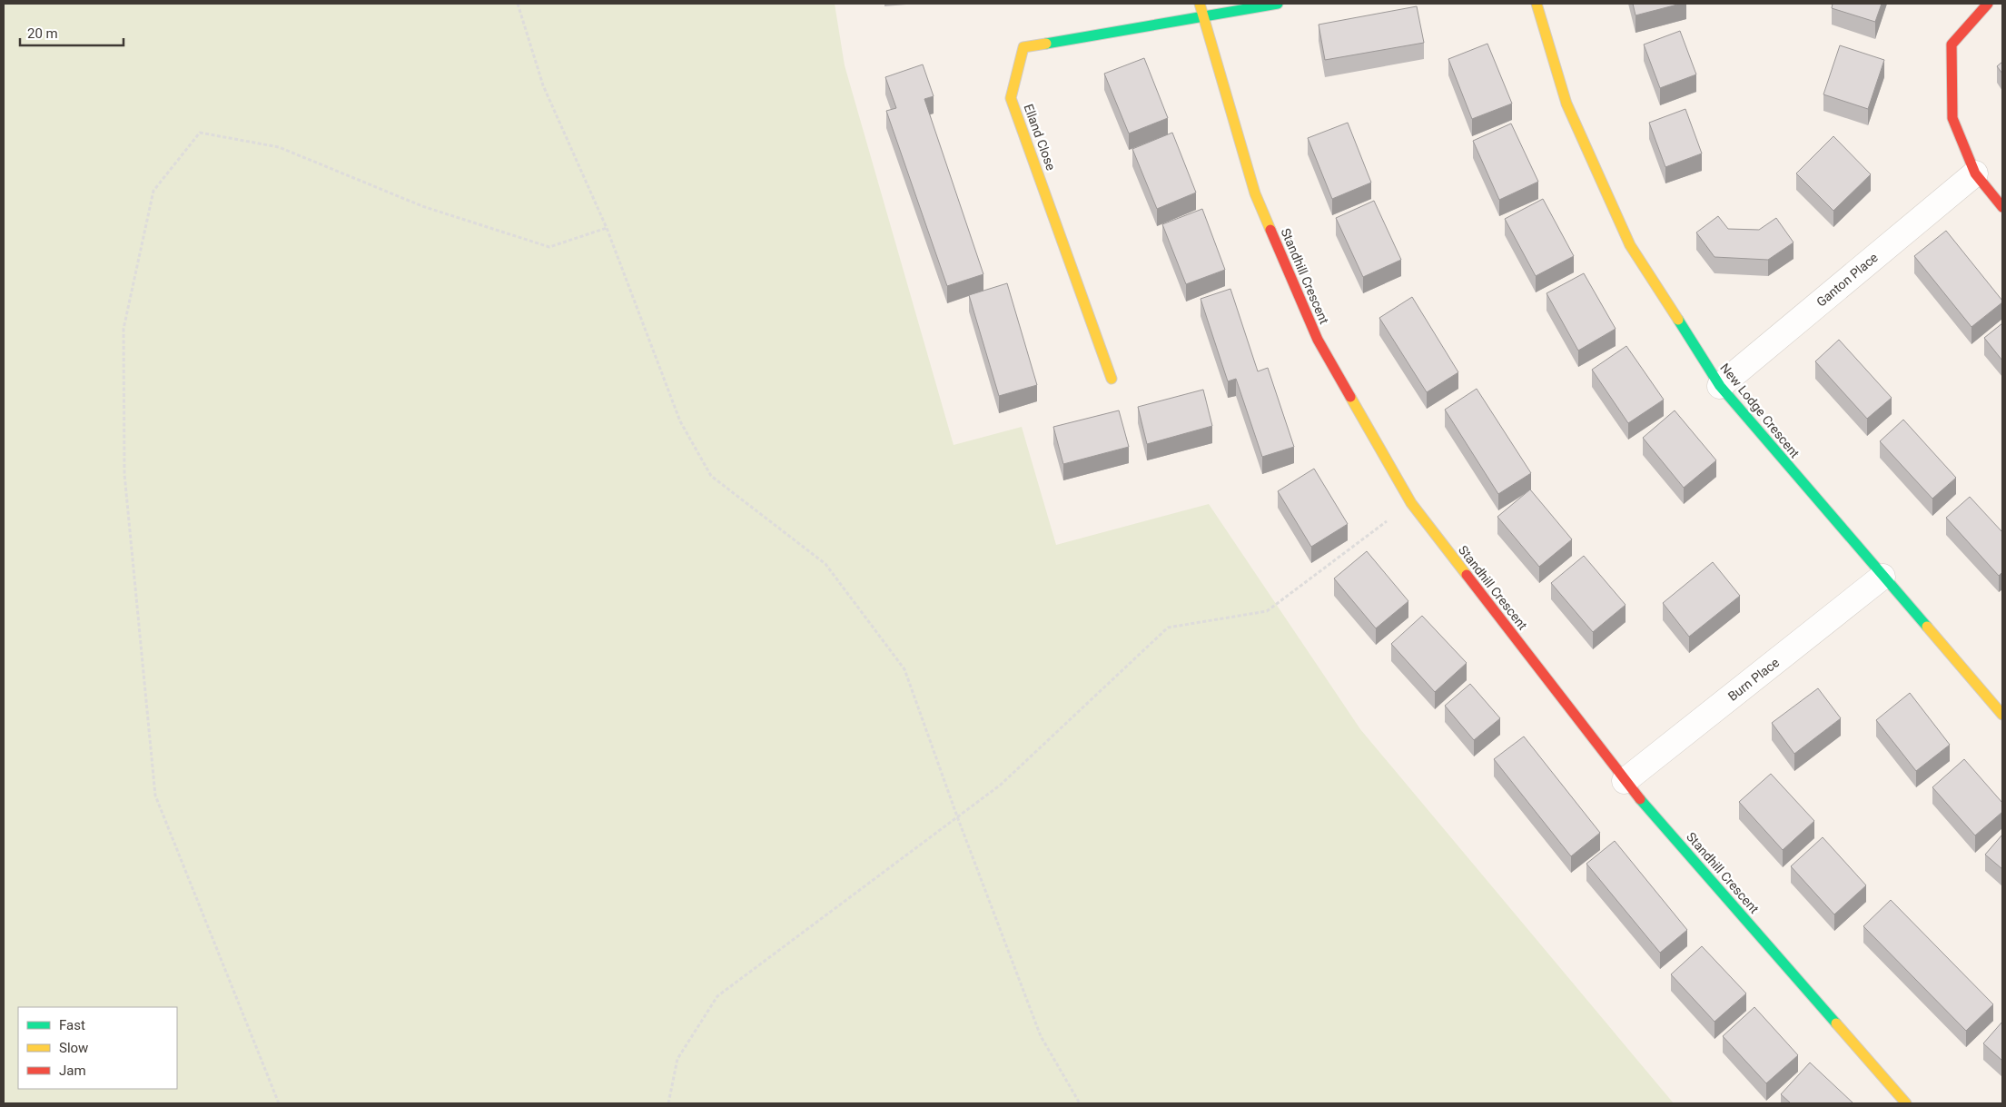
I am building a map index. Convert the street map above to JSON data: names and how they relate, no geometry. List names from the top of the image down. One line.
{"streets":{"street":["Elland Close","Standhill Crescent","Ganton Place","New Lodge Crescent","Burn Place"]},"crossings":[["Elland Close","Standhill Crescent"],["Standhill Crescent","Burn Place"],["Ganton Place","New Lodge Crescent"],["New Lodge Crescent","Burn Place"]],"legend":["Fast","Slow","Jam"],"scale_bar":"20 m"}
